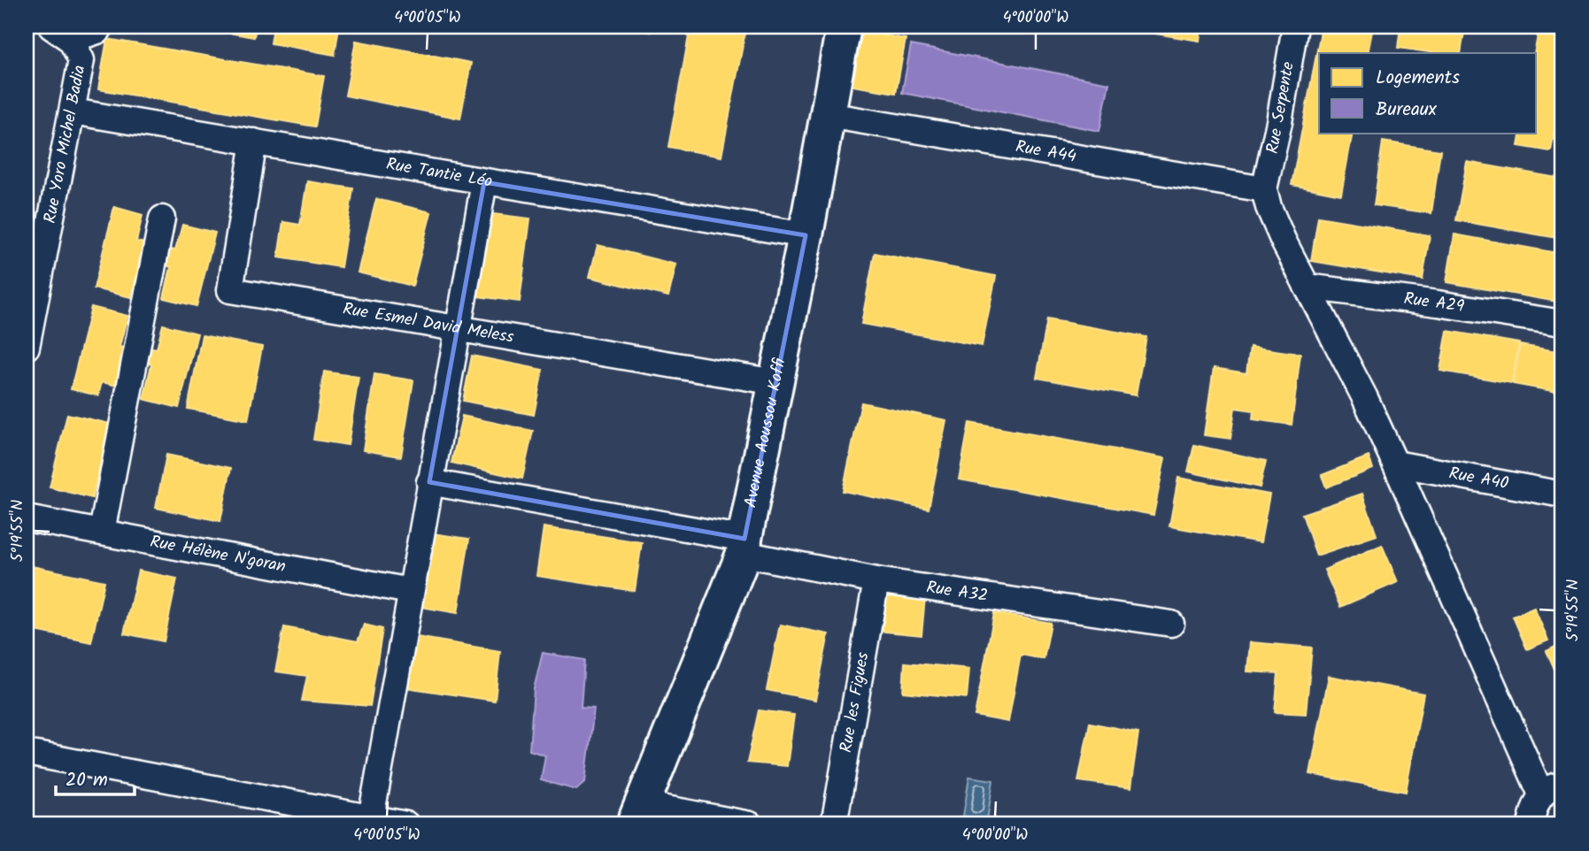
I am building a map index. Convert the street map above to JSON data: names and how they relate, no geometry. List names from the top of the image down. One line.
{"streets":{"street":["Rue Serpente","Rue Yoro Michel Badia","Rue A44","Rue Tantie Léo","Rue A29","Rue Esmel David Meless","Avenue Aoussou Koffi","Rue A40","Rue Hélène N'goran","Rue A32","Rue les Figues"]},"crossings":[["Rue Serpente","Rue A44"],["Rue Yoro Michel Badia","Rue Tantie Léo"],["Rue A44","Avenue Aoussou Koffi"],["Rue Tantie Léo","Rue Esmel David Meless"],["Rue Tantie Léo","Avenue Aoussou Koffi"],["Rue Esmel David Meless","Avenue Aoussou Koffi"],["Avenue Aoussou Koffi","Rue A32"],["Rue A32","Rue les Figues"]],"legend":["Logements","Bureaux"],"scale_bar":"20 m","coordinates":["4°00'05\"W","4°00'00\"W","5°19'55\"N"]}
